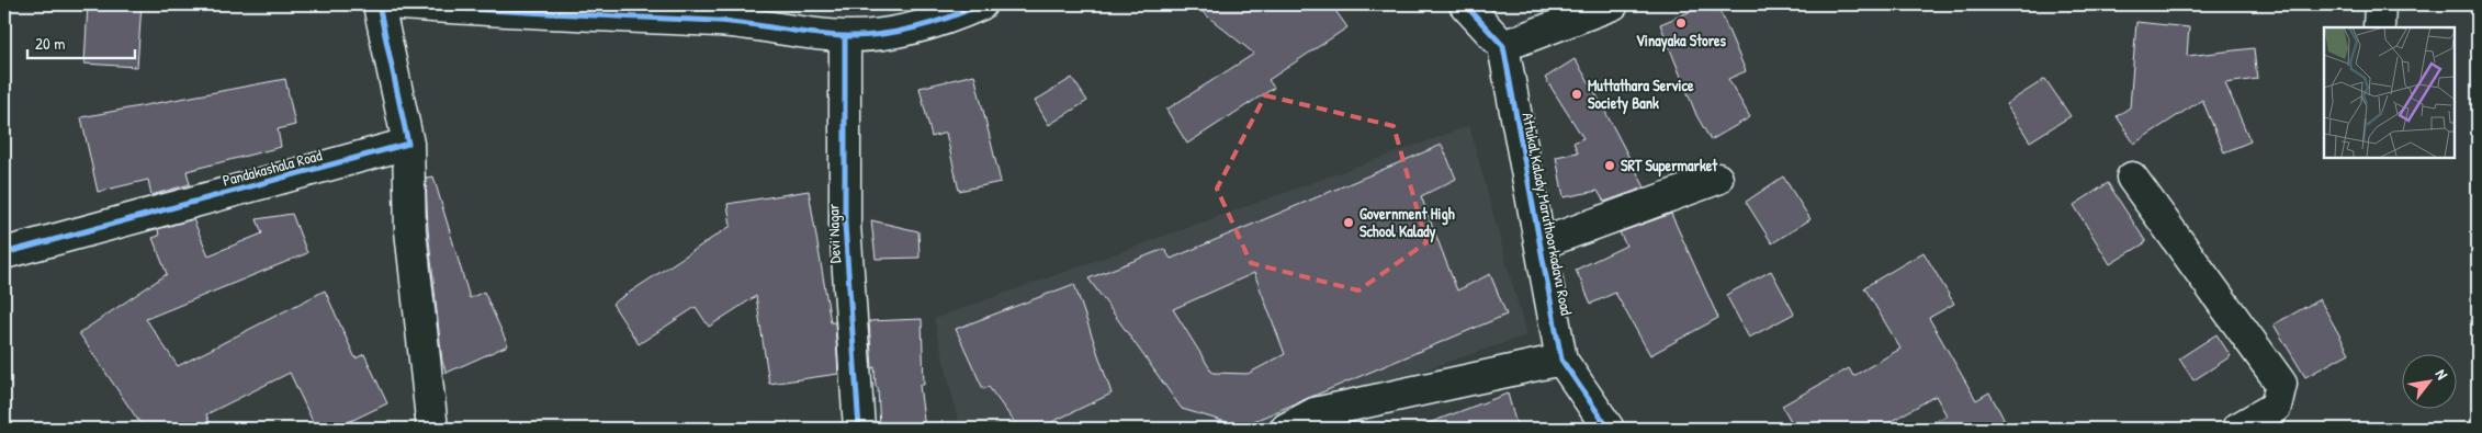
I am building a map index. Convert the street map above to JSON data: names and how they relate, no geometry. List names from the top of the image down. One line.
{"streets":{"street":["Pandakashala Road","Attukal,Kalady,Maruthoorkadavu Road","Devi Nagar"]},"places":["Vinayaka Stores","Muttathara Service Society Bank","SRT Supermarket","Government High School Kalady"],"scale_bar":"20 m","north":"top right"}
